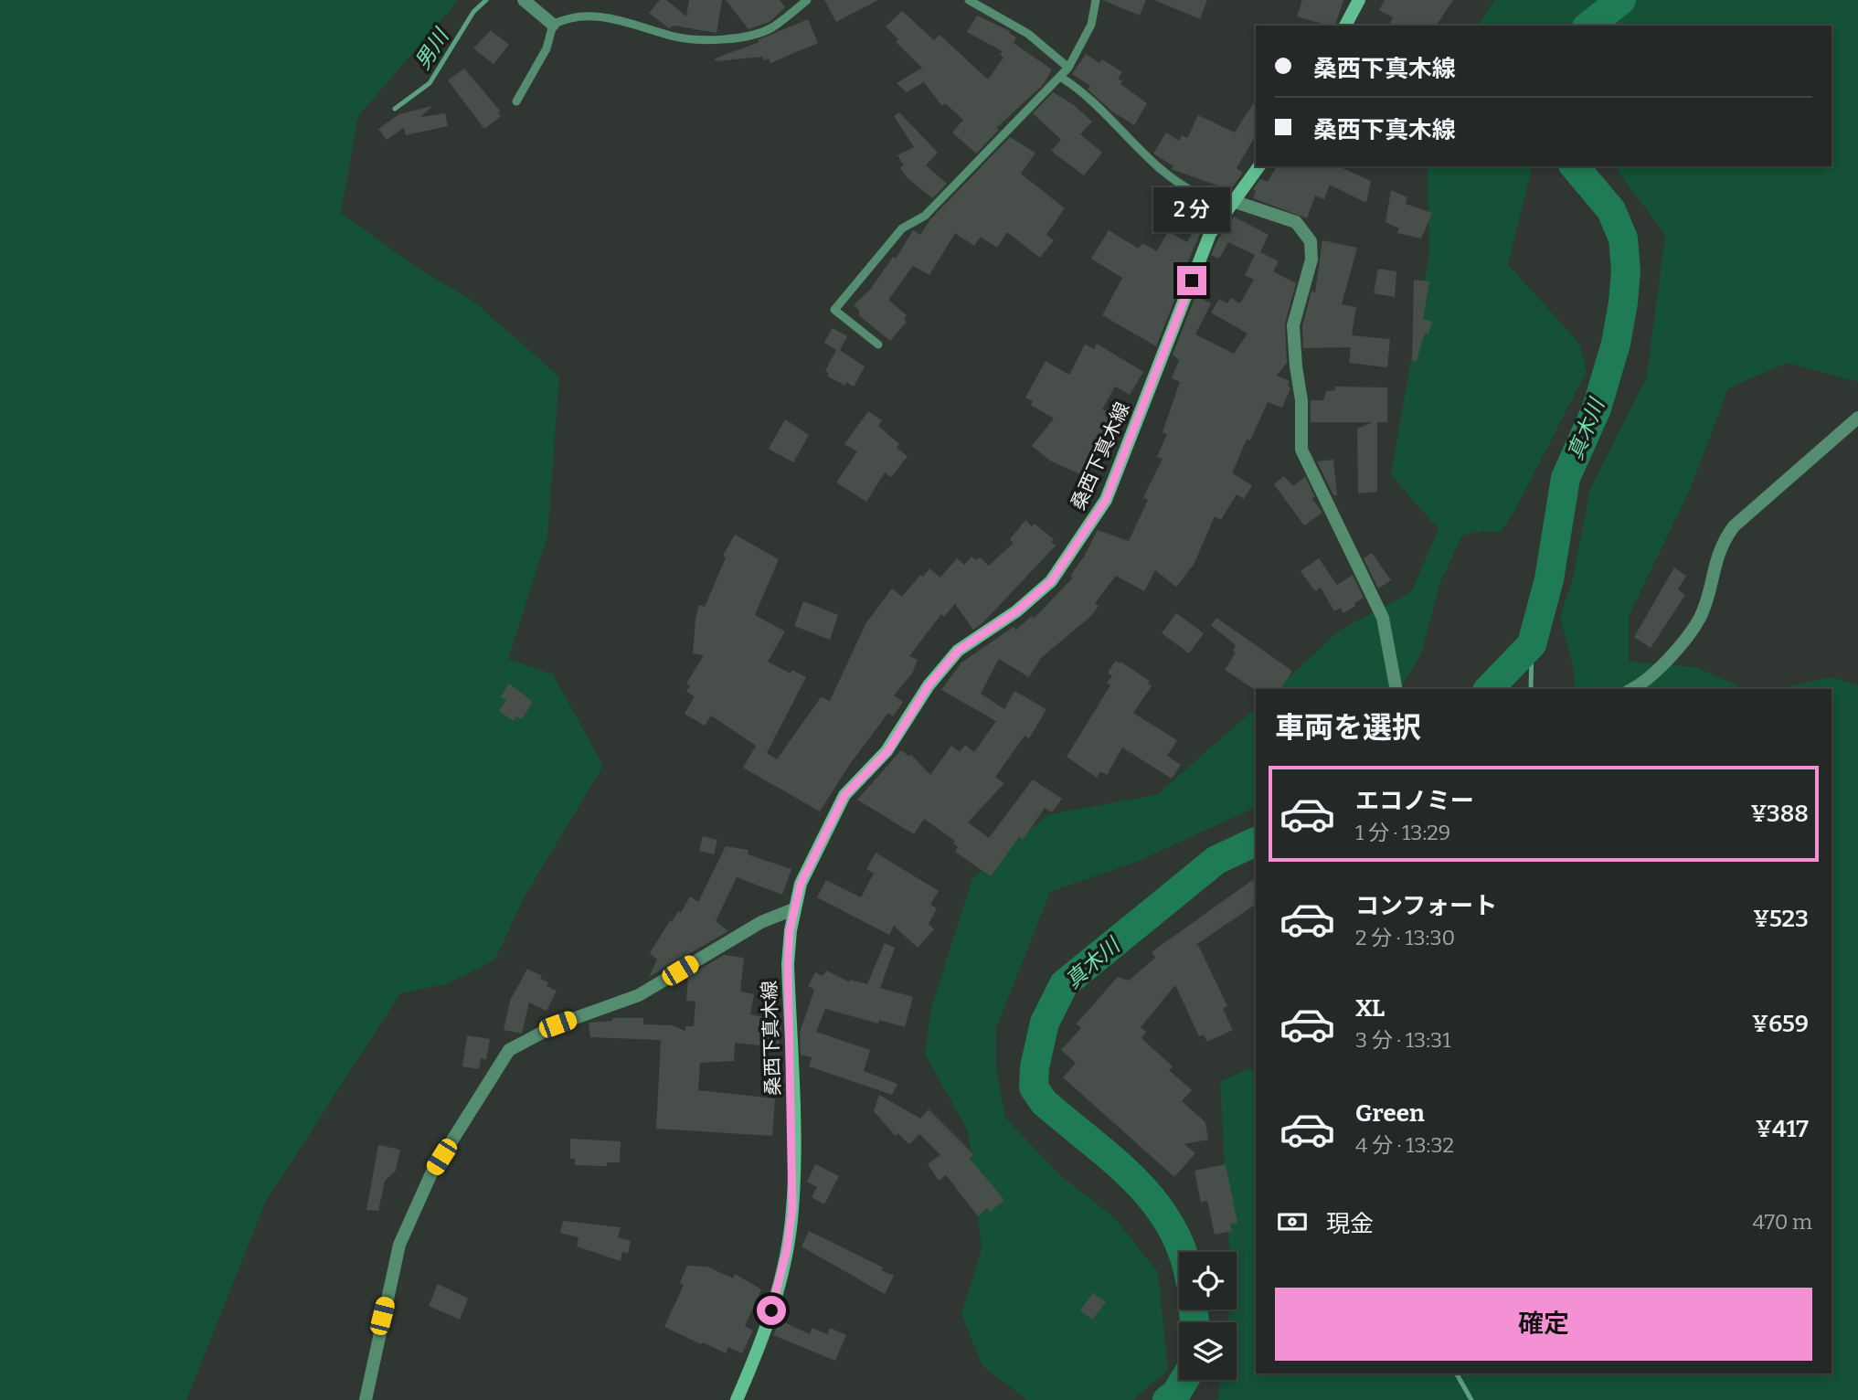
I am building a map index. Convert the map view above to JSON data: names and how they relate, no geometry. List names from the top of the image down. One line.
{"streets":{"main road":["桑西下真木線"]},"water":["男川","真木川"],"page":{"banner":["桑西下真木線","桑西下真木線"],"bubble":"2 分","heading":"車両を選択","list":[{"name":"エコノミー","note":"1 分 · 13:29","value":"¥388"},{"name":"コンフォート","note":"2 分 · 13:30","value":"¥523"},{"name":"XL","note":"3 分 · 13:31","value":"¥659"},{"name":"Green","note":"4 分 · 13:32","value":"¥417"}],"pay":["現金","470 m"],"buttons":"確定"}}
